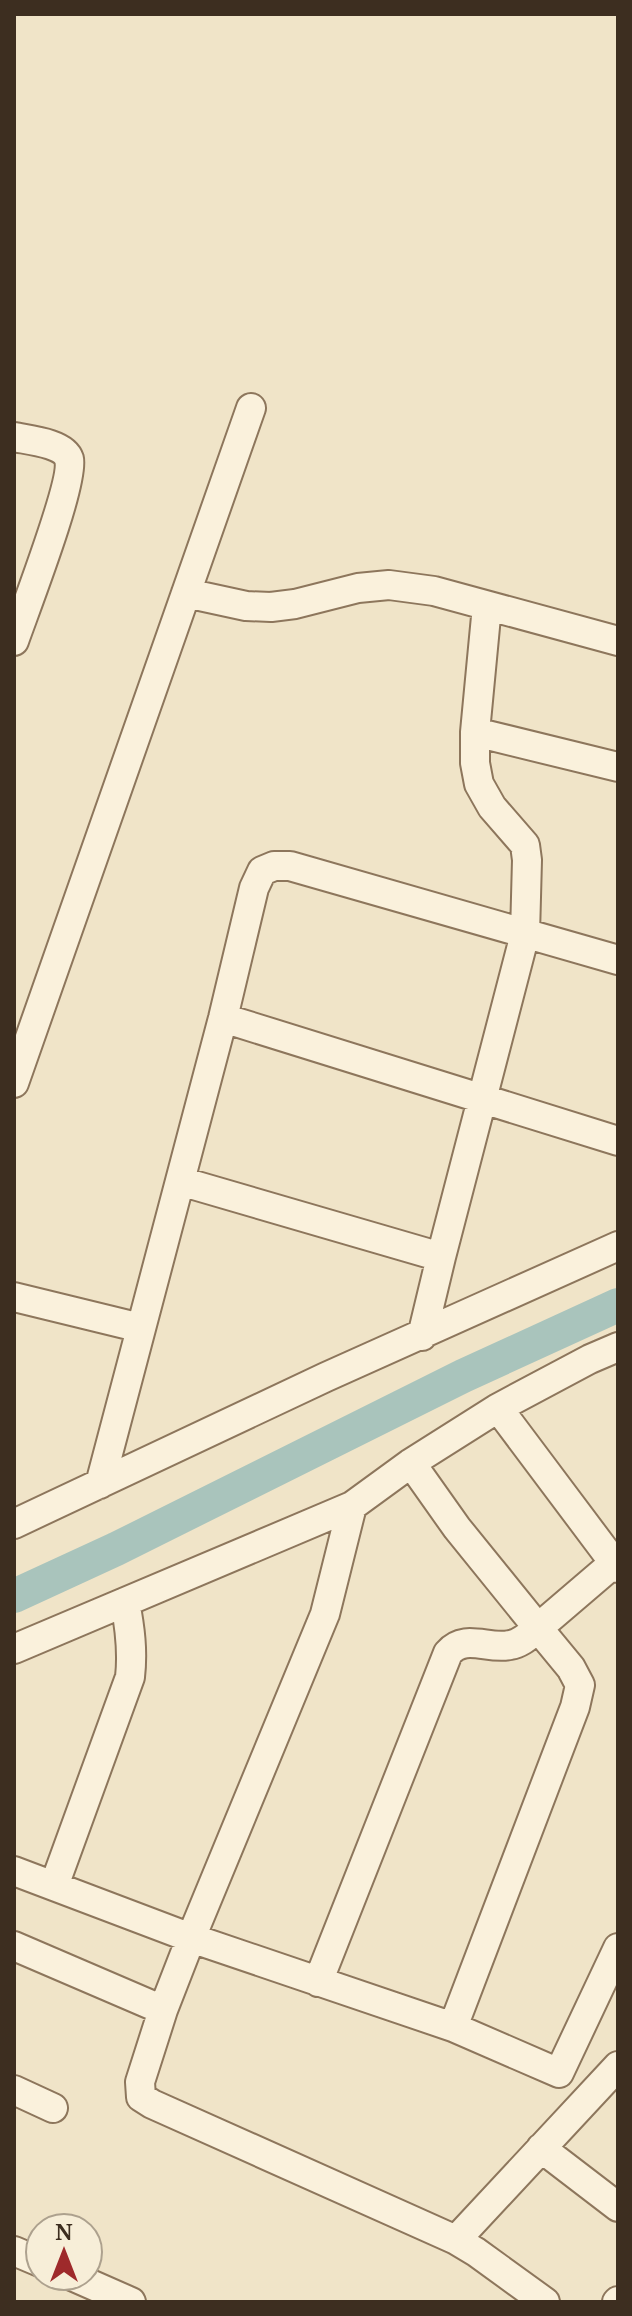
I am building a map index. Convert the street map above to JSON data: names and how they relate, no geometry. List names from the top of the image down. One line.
{"north":"top"}
